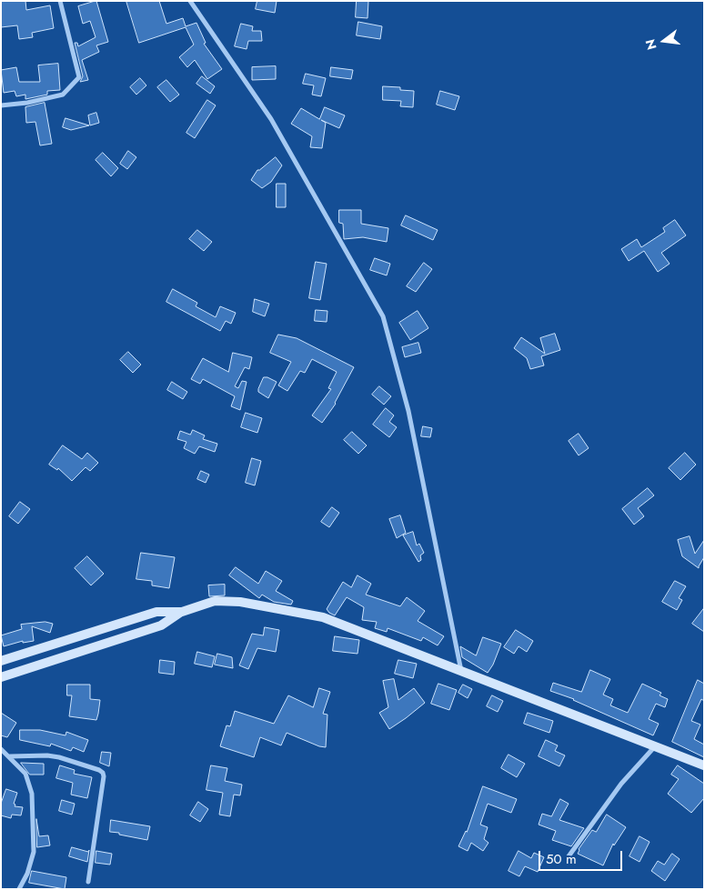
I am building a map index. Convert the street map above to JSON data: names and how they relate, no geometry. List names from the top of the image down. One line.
{"scale_bar":"50 m","north":"left"}
